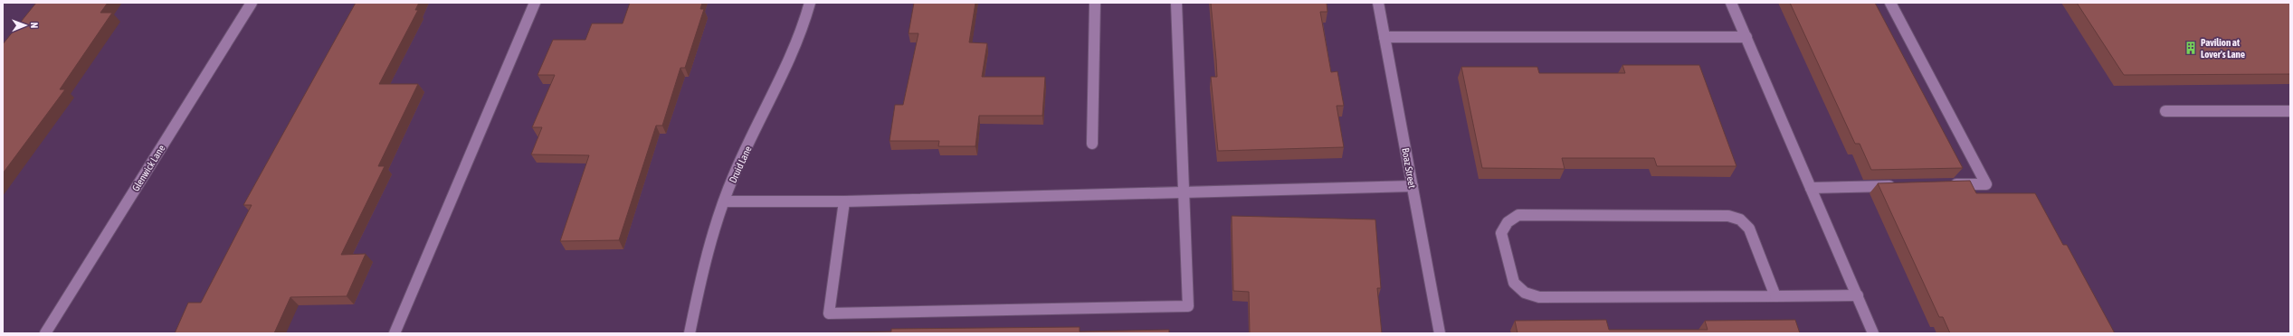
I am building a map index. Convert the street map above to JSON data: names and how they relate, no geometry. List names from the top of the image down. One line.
{"streets":{"street":["Druid Lane","Glenwick Lane","Boaz Street"]},"places":{"building":["Pavilion at Lover's Lane"]},"north":"right"}
